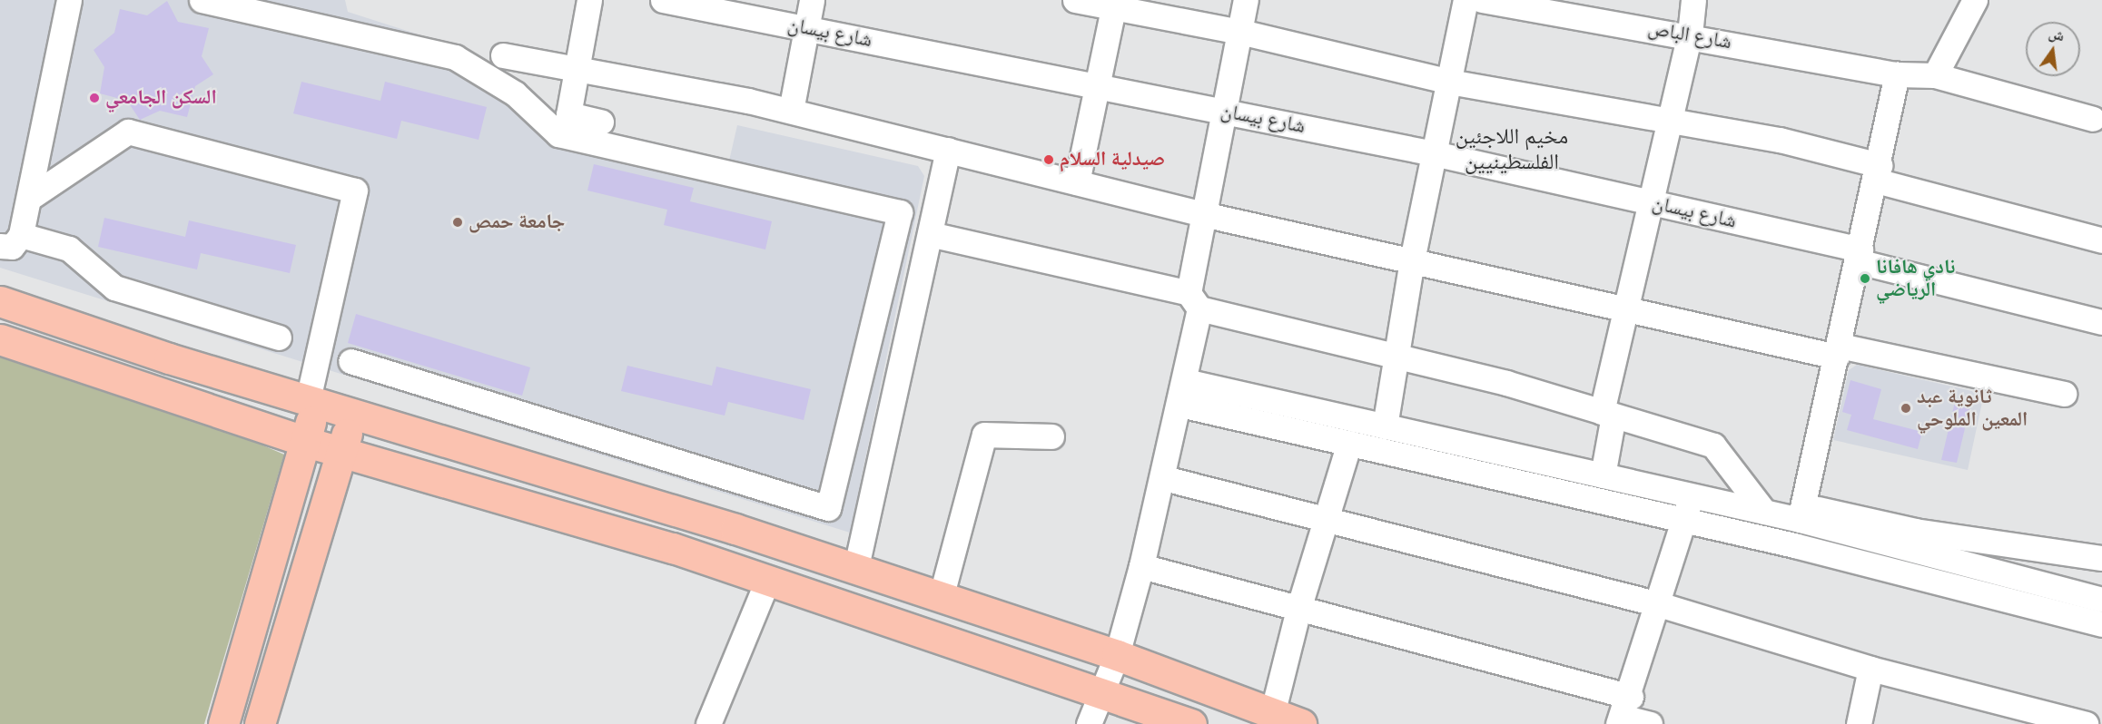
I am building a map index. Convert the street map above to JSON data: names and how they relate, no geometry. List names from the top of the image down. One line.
{"streets":{"street":["شارع بيسان","شارع الباص"]},"districts":["مخيم اللاجئين الفلسطينيين"],"places":["السكن الجامعي","صيدلية السلام","جامعة حمص","نادي هافانا الرياضي","ثانوية عبد المعين الملوحي"],"north":"top"}
